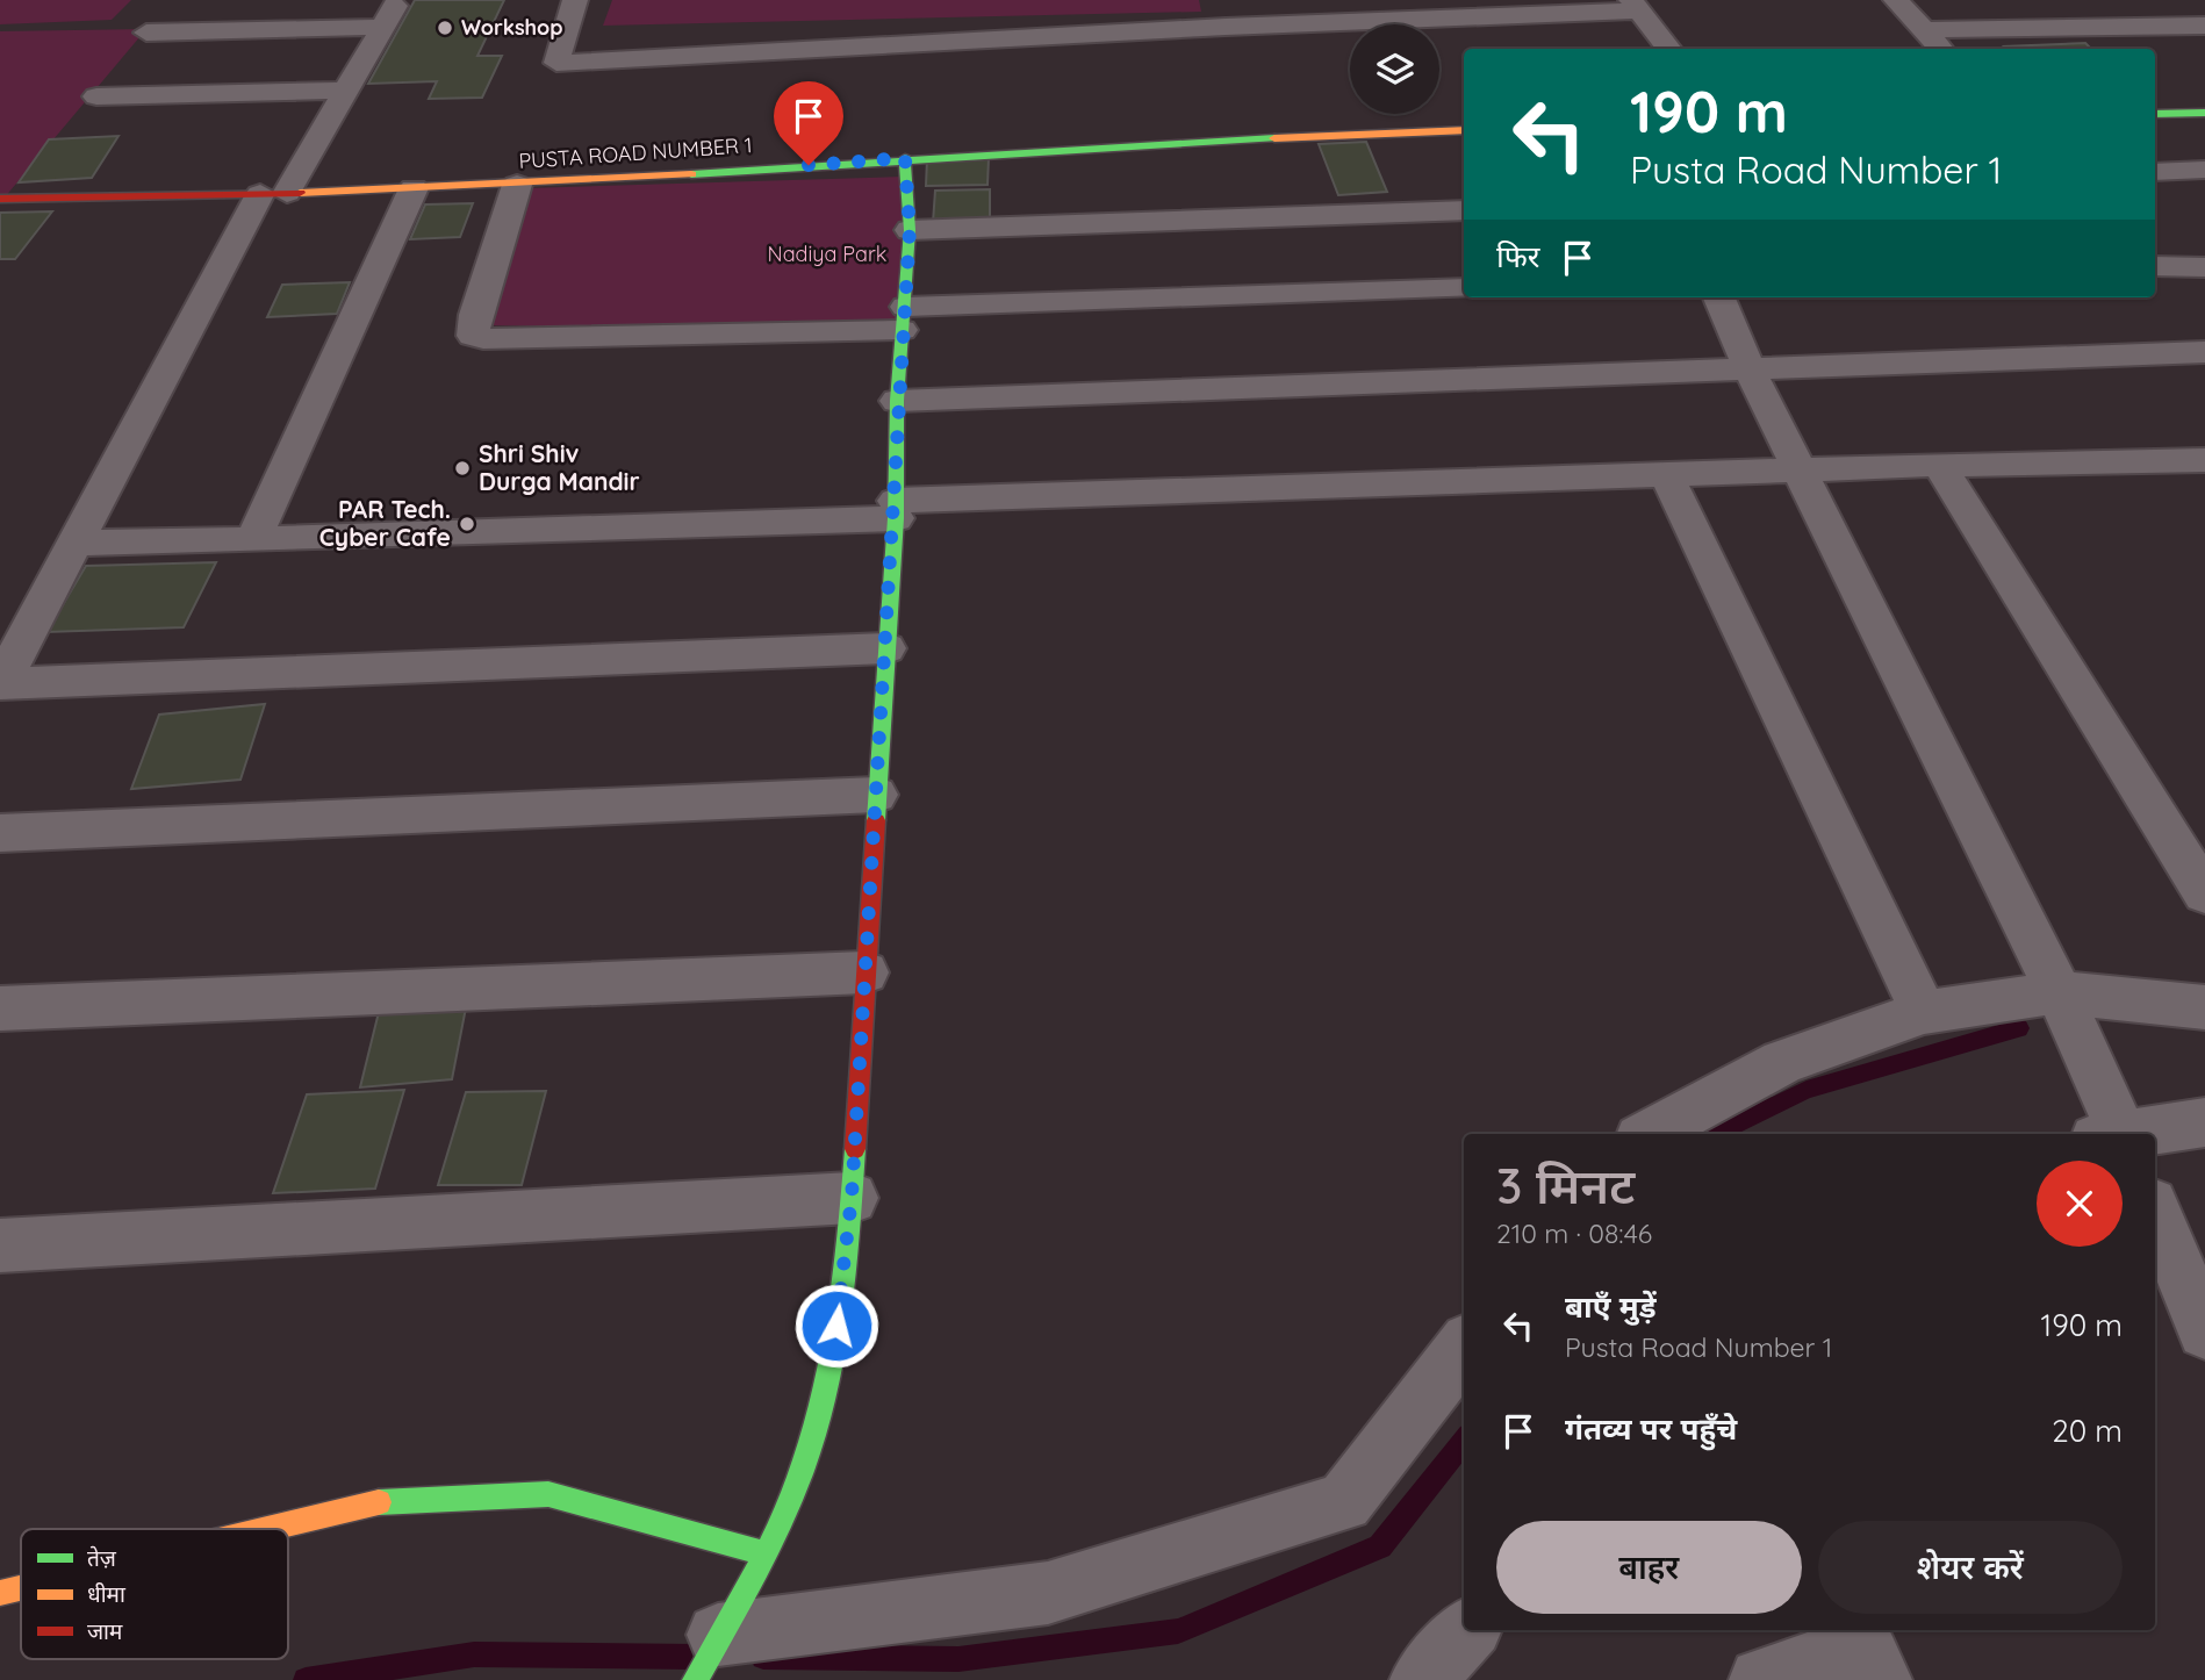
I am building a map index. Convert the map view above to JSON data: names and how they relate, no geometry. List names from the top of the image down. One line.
{"streets":{"street":["PUSTA ROAD NUMBER 1"]},"parks":["Nadiya Park"],"places":["Workshop","Shri Shiv Durga Mandir","PAR Tech. Cyber Cafe"],"legend":["तेज़","धीमा","जाम"],"page":{"turn":["190 m","Pusta Road Number 1"],"then":"फिर","heading":["3 मिनट","210 m · 08:46"],"list":[{"name":"बाएँ मुड़ें","note":"Pusta Road Number 1","value":"190 m"},{"name":"गंतव्य पर पहुँचे","value":"20 m"}],"buttons":["बाहर","शेयर करें"]}}
